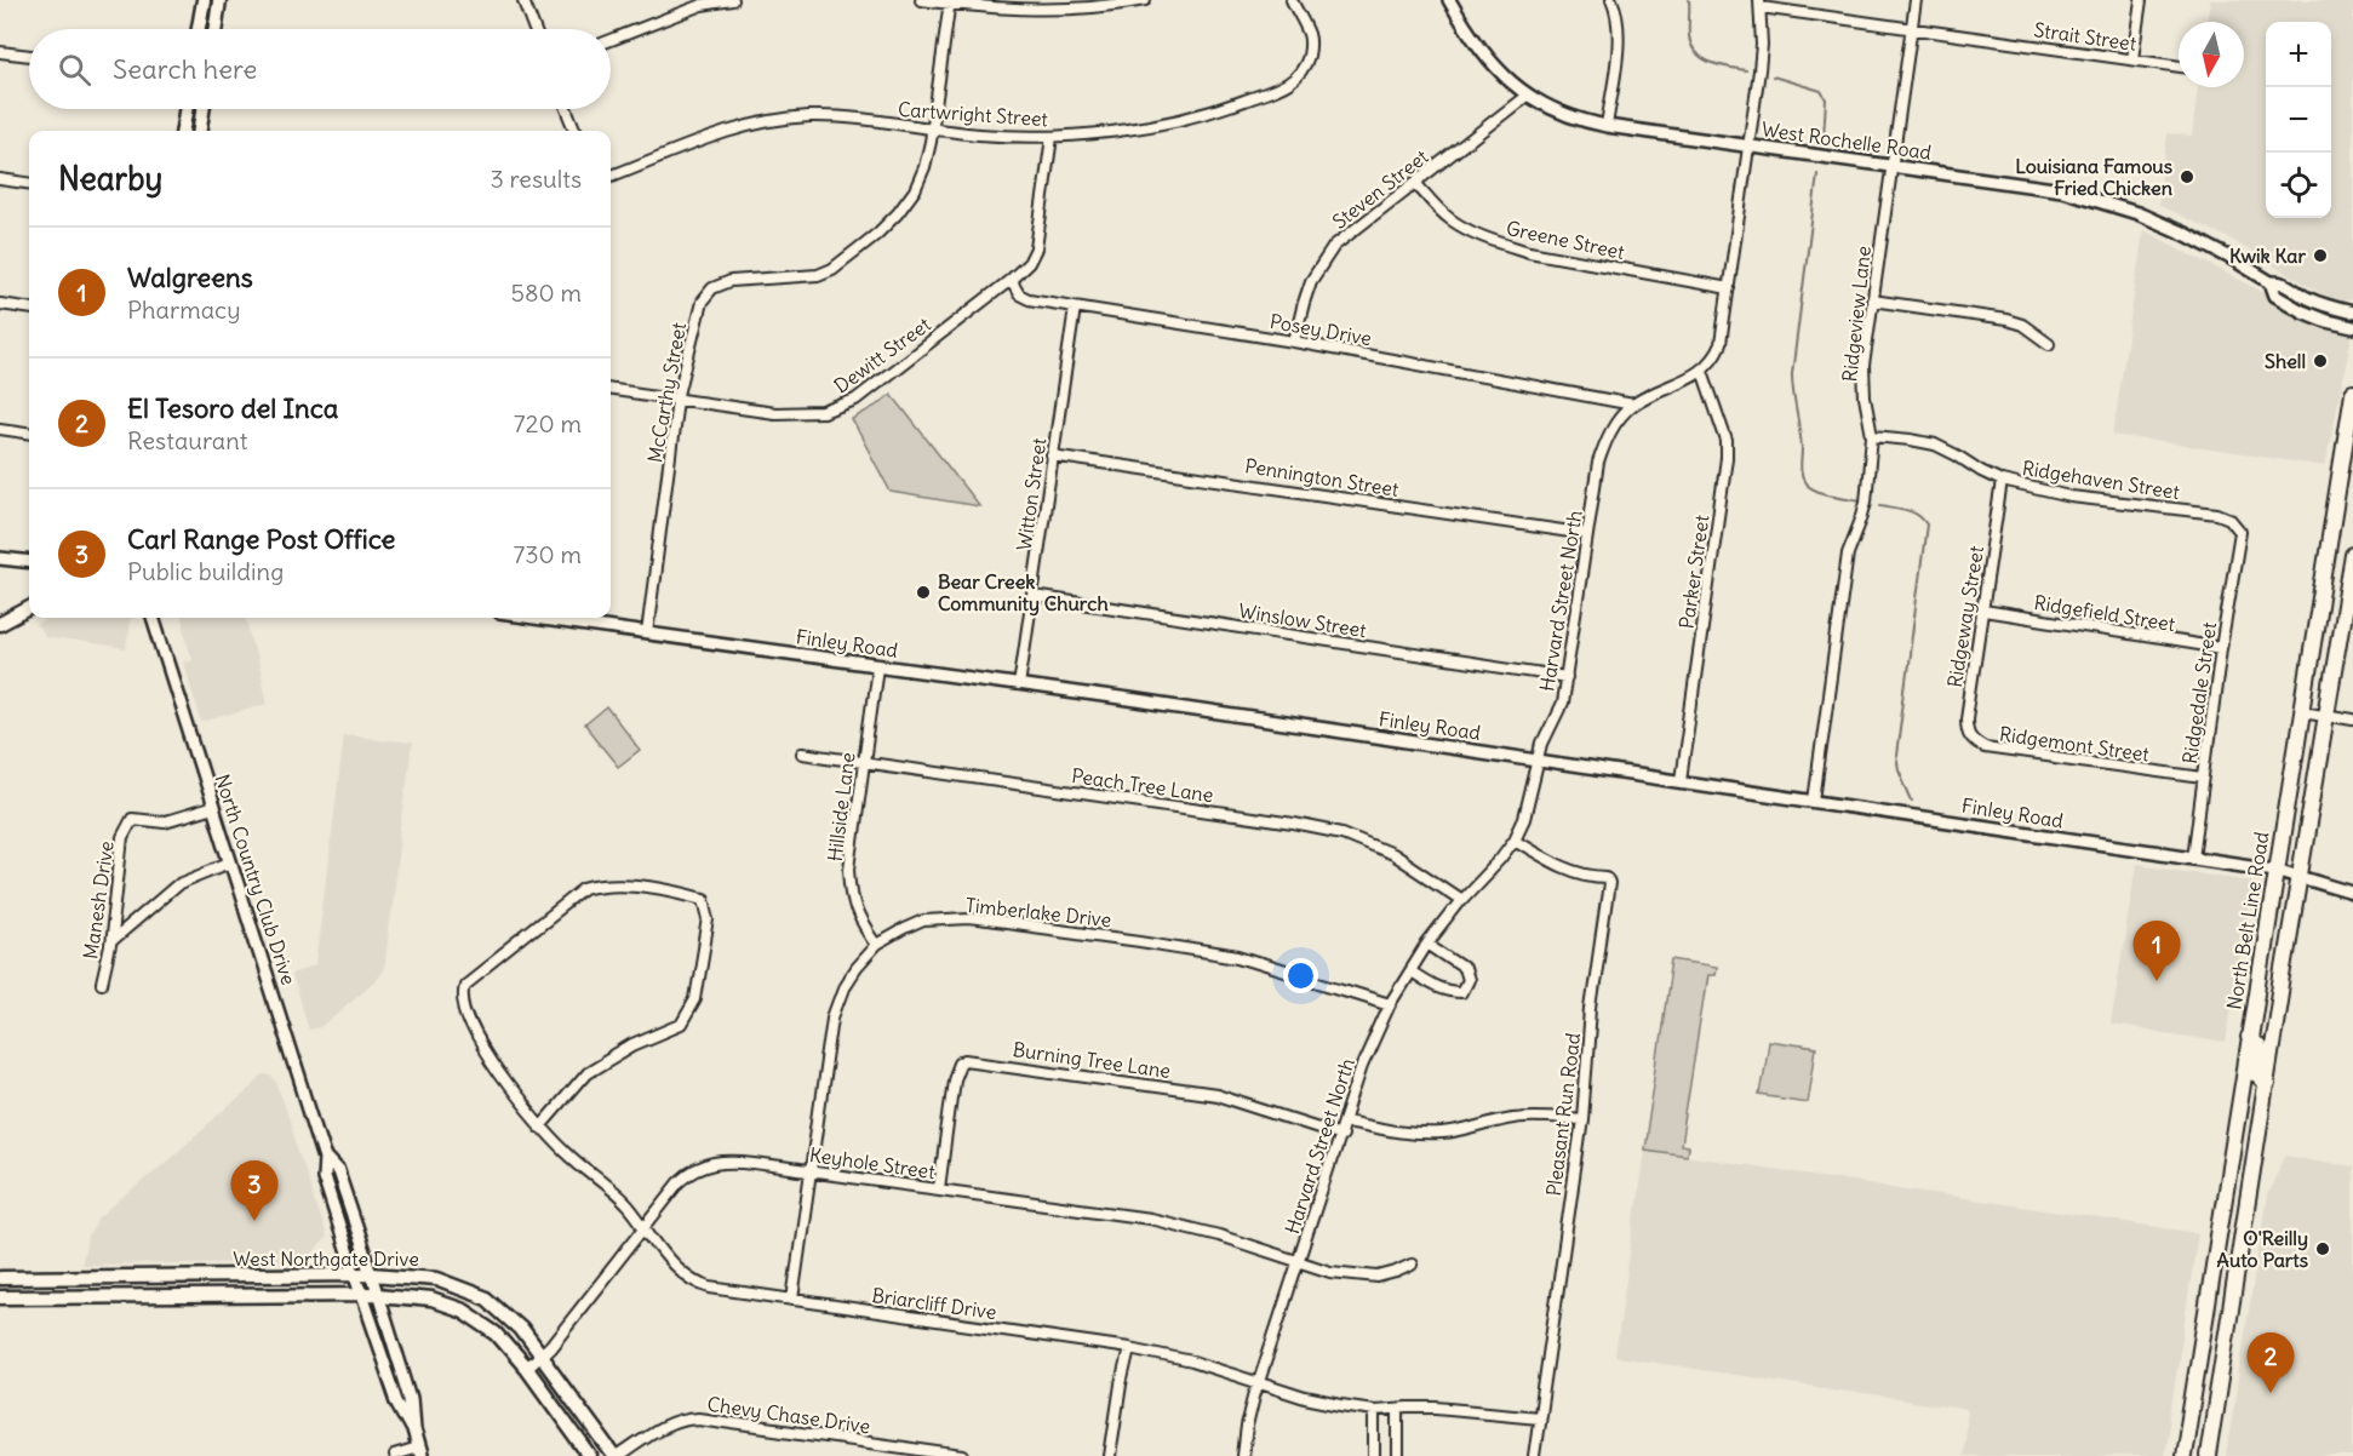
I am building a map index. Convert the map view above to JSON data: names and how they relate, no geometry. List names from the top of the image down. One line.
{"streets":{"main road":["North Belt Line Road","West Northgate Drive"],"street":["Strait Street","Cartwright Street","West Rochelle Road","Steven Street","Greene Street","Ridgeview Lane","Posey Drive","Dewitt Street","McCarthy Street","Pennington Street","Ridgehaven Street","Witton Street","Parker Street","Harvard Street North","Ridgefield Street","Ridgeway Street","Winslow Street","Finley Road","Ridgedale Street","Ridgemont Street","Peach Tree Lane","Hillside Lane","North Country Club Drive","Manesh Drive","Timberlake Drive","Burning Tree Lane","Pleasant Run Road","Keyhole Street","Briarcliff Drive","Chevy Chase Drive"]},"crossings":[["Strait Street","Ridgeview Lane"],["Cartwright Street","Dewitt Street"],["Cartwright Street","McCarthy Street"],["West Rochelle Road","Steven Street"],["West Rochelle Road","Ridgeview Lane"],["Steven Street","Greene Street"],["Steven Street","Posey Drive"],["Ridgeview Lane","Ridgehaven Street"],["Ridgeview Lane","Finley Road"],["Posey Drive","Dewitt Street"],["Posey Drive","Witton Street"],["Posey Drive","Harvard Street North"],["Dewitt Street","McCarthy Street"],["McCarthy Street","Finley Road"],["Pennington Street","Witton Street"],["Pennington Street","Harvard Street North"],["Ridgehaven Street","Ridgeway Street"],["Ridgehaven Street","Ridgedale Street"],["Witton Street","Winslow Street"],["Witton Street","Finley Road"],["Parker Street","Harvard Street North"],["Parker Street","Finley Road"],["Harvard Street North","Winslow Street"],["Harvard Street North","Finley Road"],["Harvard Street North","Peach Tree Lane"],["Harvard Street North","Timberlake Drive"],["Harvard Street North","Burning Tree Lane"],["Harvard Street North","Pleasant Run Road"],["Harvard Street North","Keyhole Street"],["Harvard Street North","Briarcliff Drive"],["Ridgefield Street","Ridgeway Street"],["Ridgefield Street","Ridgedale Street"],["Ridgeway Street","Ridgemont Street"],["Finley Road","Ridgedale Street"],["Finley Road","Hillside Lane"],["Finley Road","North Belt Line Road"],["Ridgedale Street","Ridgemont Street"],["Peach Tree Lane","Hillside Lane"],["Hillside Lane","Timberlake Drive"],["North Country Club Drive","Manesh Drive"],["North Country Club Drive","West Northgate Drive"],["Timberlake Drive","Keyhole Street"],["Timberlake Drive","Briarcliff Drive"],["Burning Tree Lane","Keyhole Street"],["Pleasant Run Road","Briarcliff Drive"],["Keyhole Street","West Northgate Drive"],["Keyhole Street","Briarcliff Drive"]],"places":["Louisiana Famous Fried Chicken","Kwik Kar","Shell","Bear Creek Community Church","O'Reilly Auto Parts"],"north":"bottom","page":{"map_buttons":["+","−"],"search":"Search here","heading":["Nearby","3 results"],"list":[{"mark":"1","name":"Walgreens","note":"Pharmacy","value":"580 m"},{"mark":"2","name":"El Tesoro del Inca","note":"Restaurant","value":"720 m"},{"mark":"3","name":"Carl Range Post Office","note":"Public building","value":"730 m"}],"pins":["1","3","2"]}}
